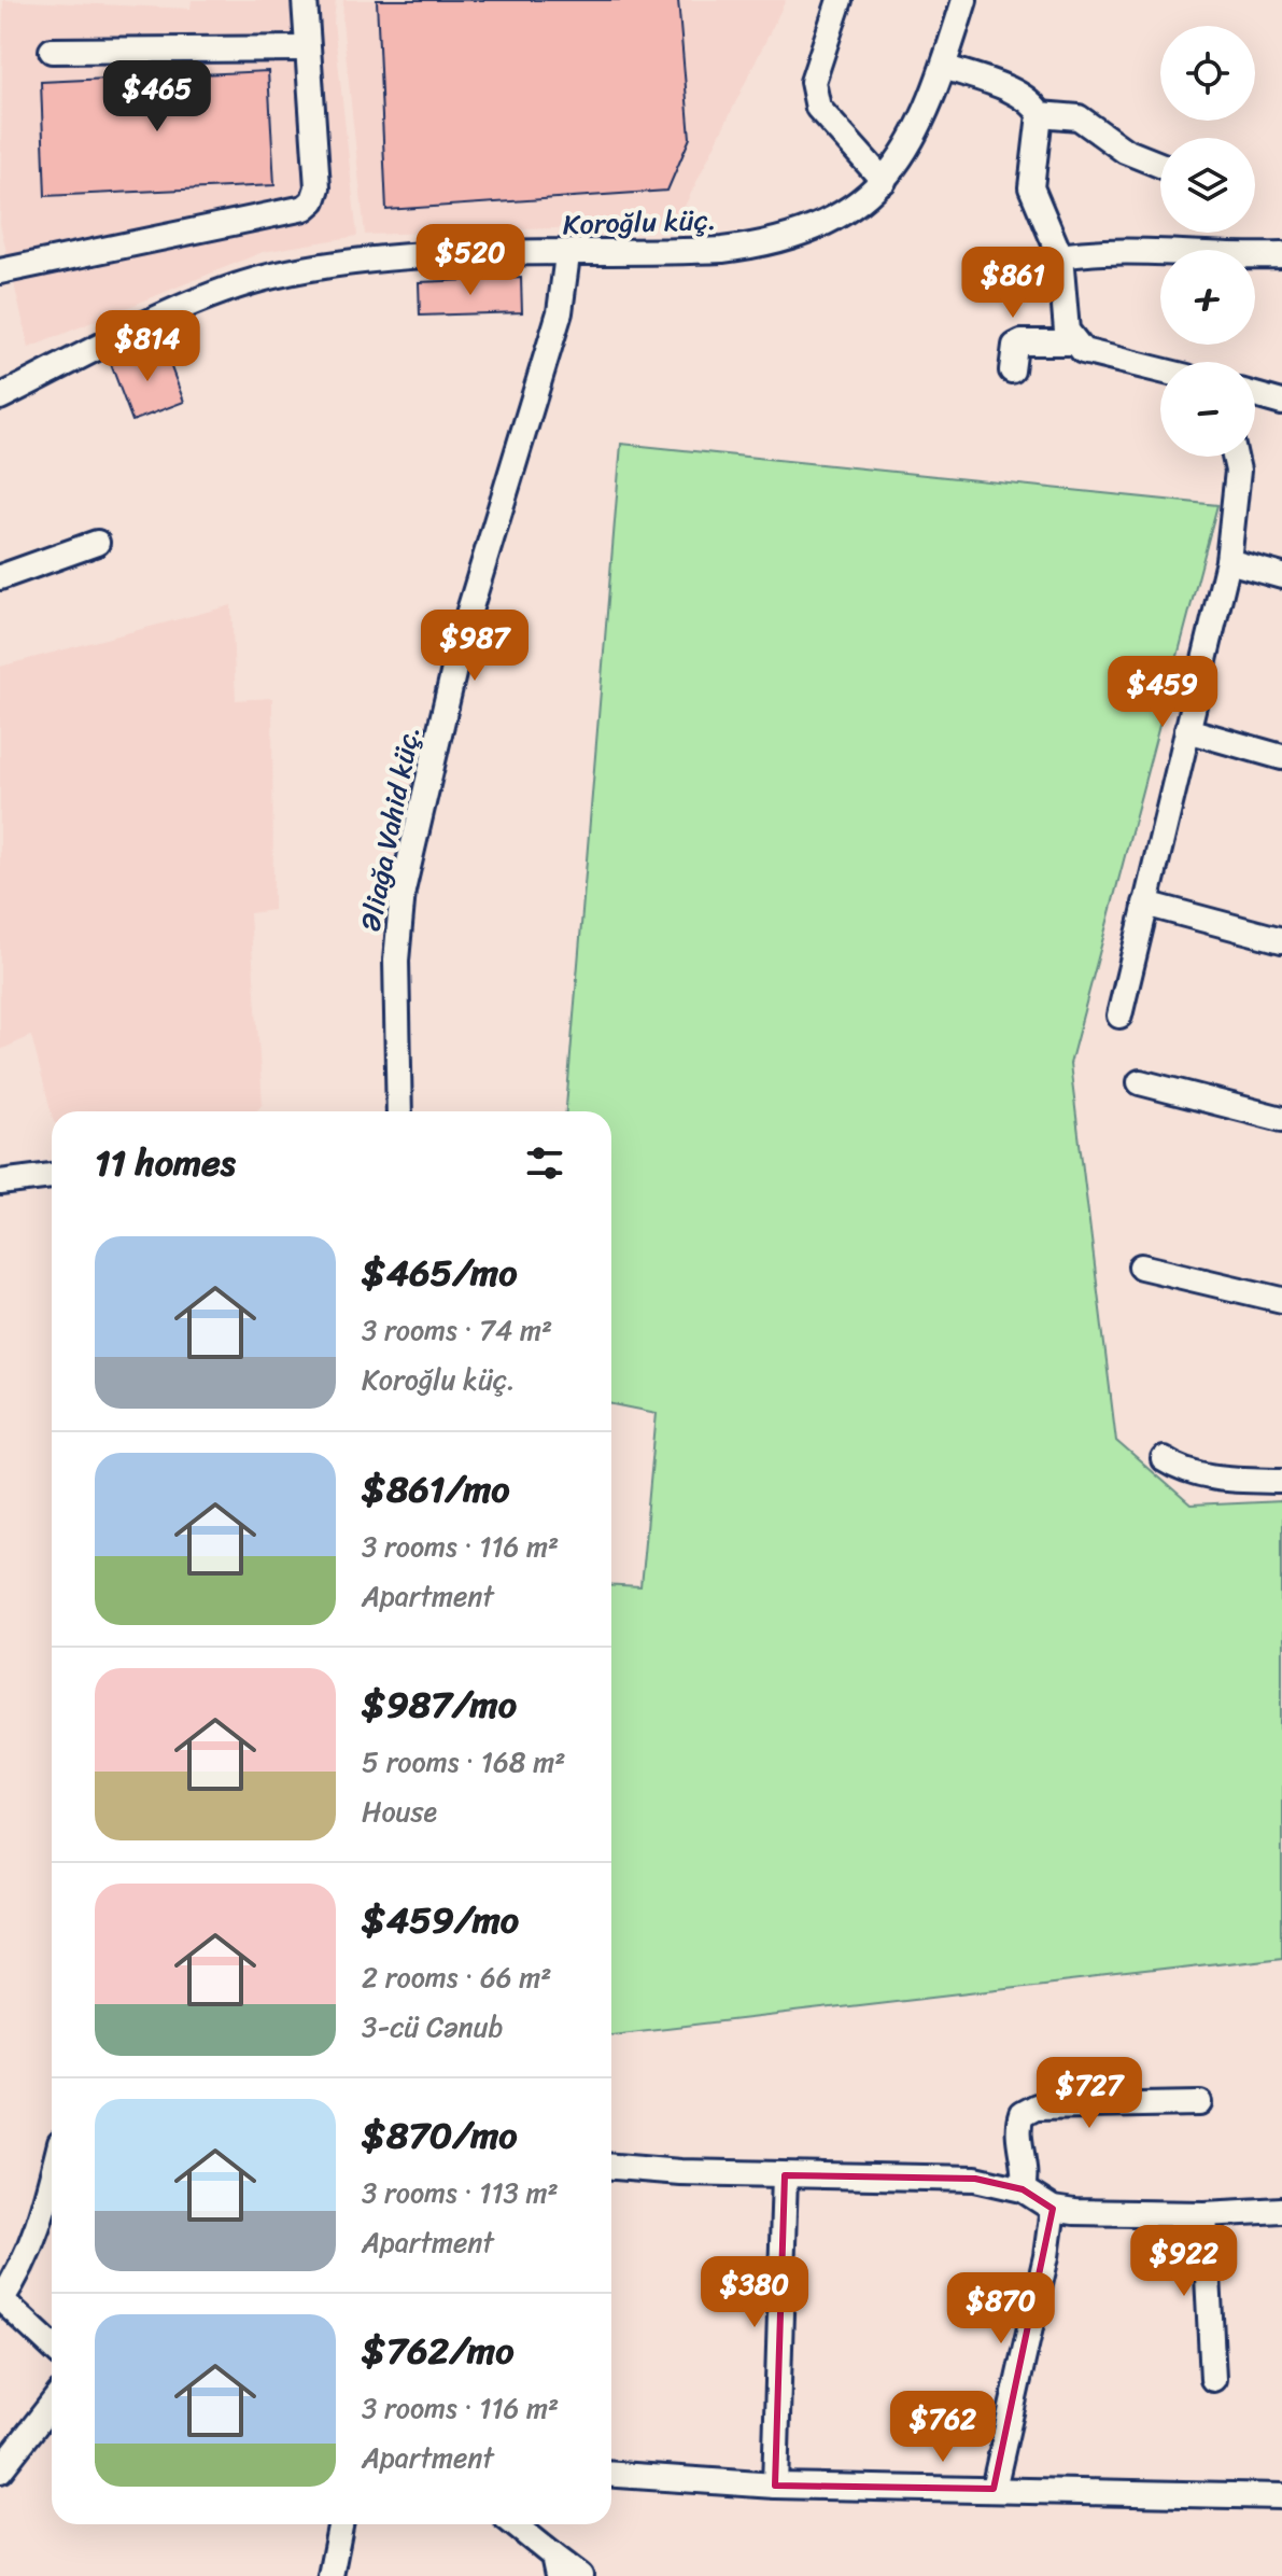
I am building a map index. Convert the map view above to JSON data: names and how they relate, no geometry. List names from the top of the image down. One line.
{"streets":{"street":["Koroğlu küç.","Əliağa Vahid küç."]},"crossings":[["Koroğlu küç.","Əliağa Vahid küç."]],"page":{"map_buttons":["+","−"],"price":["$465","$520","$861","$814","$987","$459","$727","$922","$380","$870","$762"],"heading":"11 homes","list":[{"name":"$465/mo","note":"3 rooms · 74 m² · Koroğlu küç."},{"name":"$861/mo","note":"3 rooms · 116 m² · Apartment"},{"name":"$987/mo","note":"5 rooms · 168 m² · House"},{"name":"$459/mo","note":"2 rooms · 66 m² · 3-cü Cənub"},{"name":"$870/mo","note":"3 rooms · 113 m² · Apartment"},{"name":"$762/mo","note":"3 rooms · 116 m² · Apartment"}]}}
